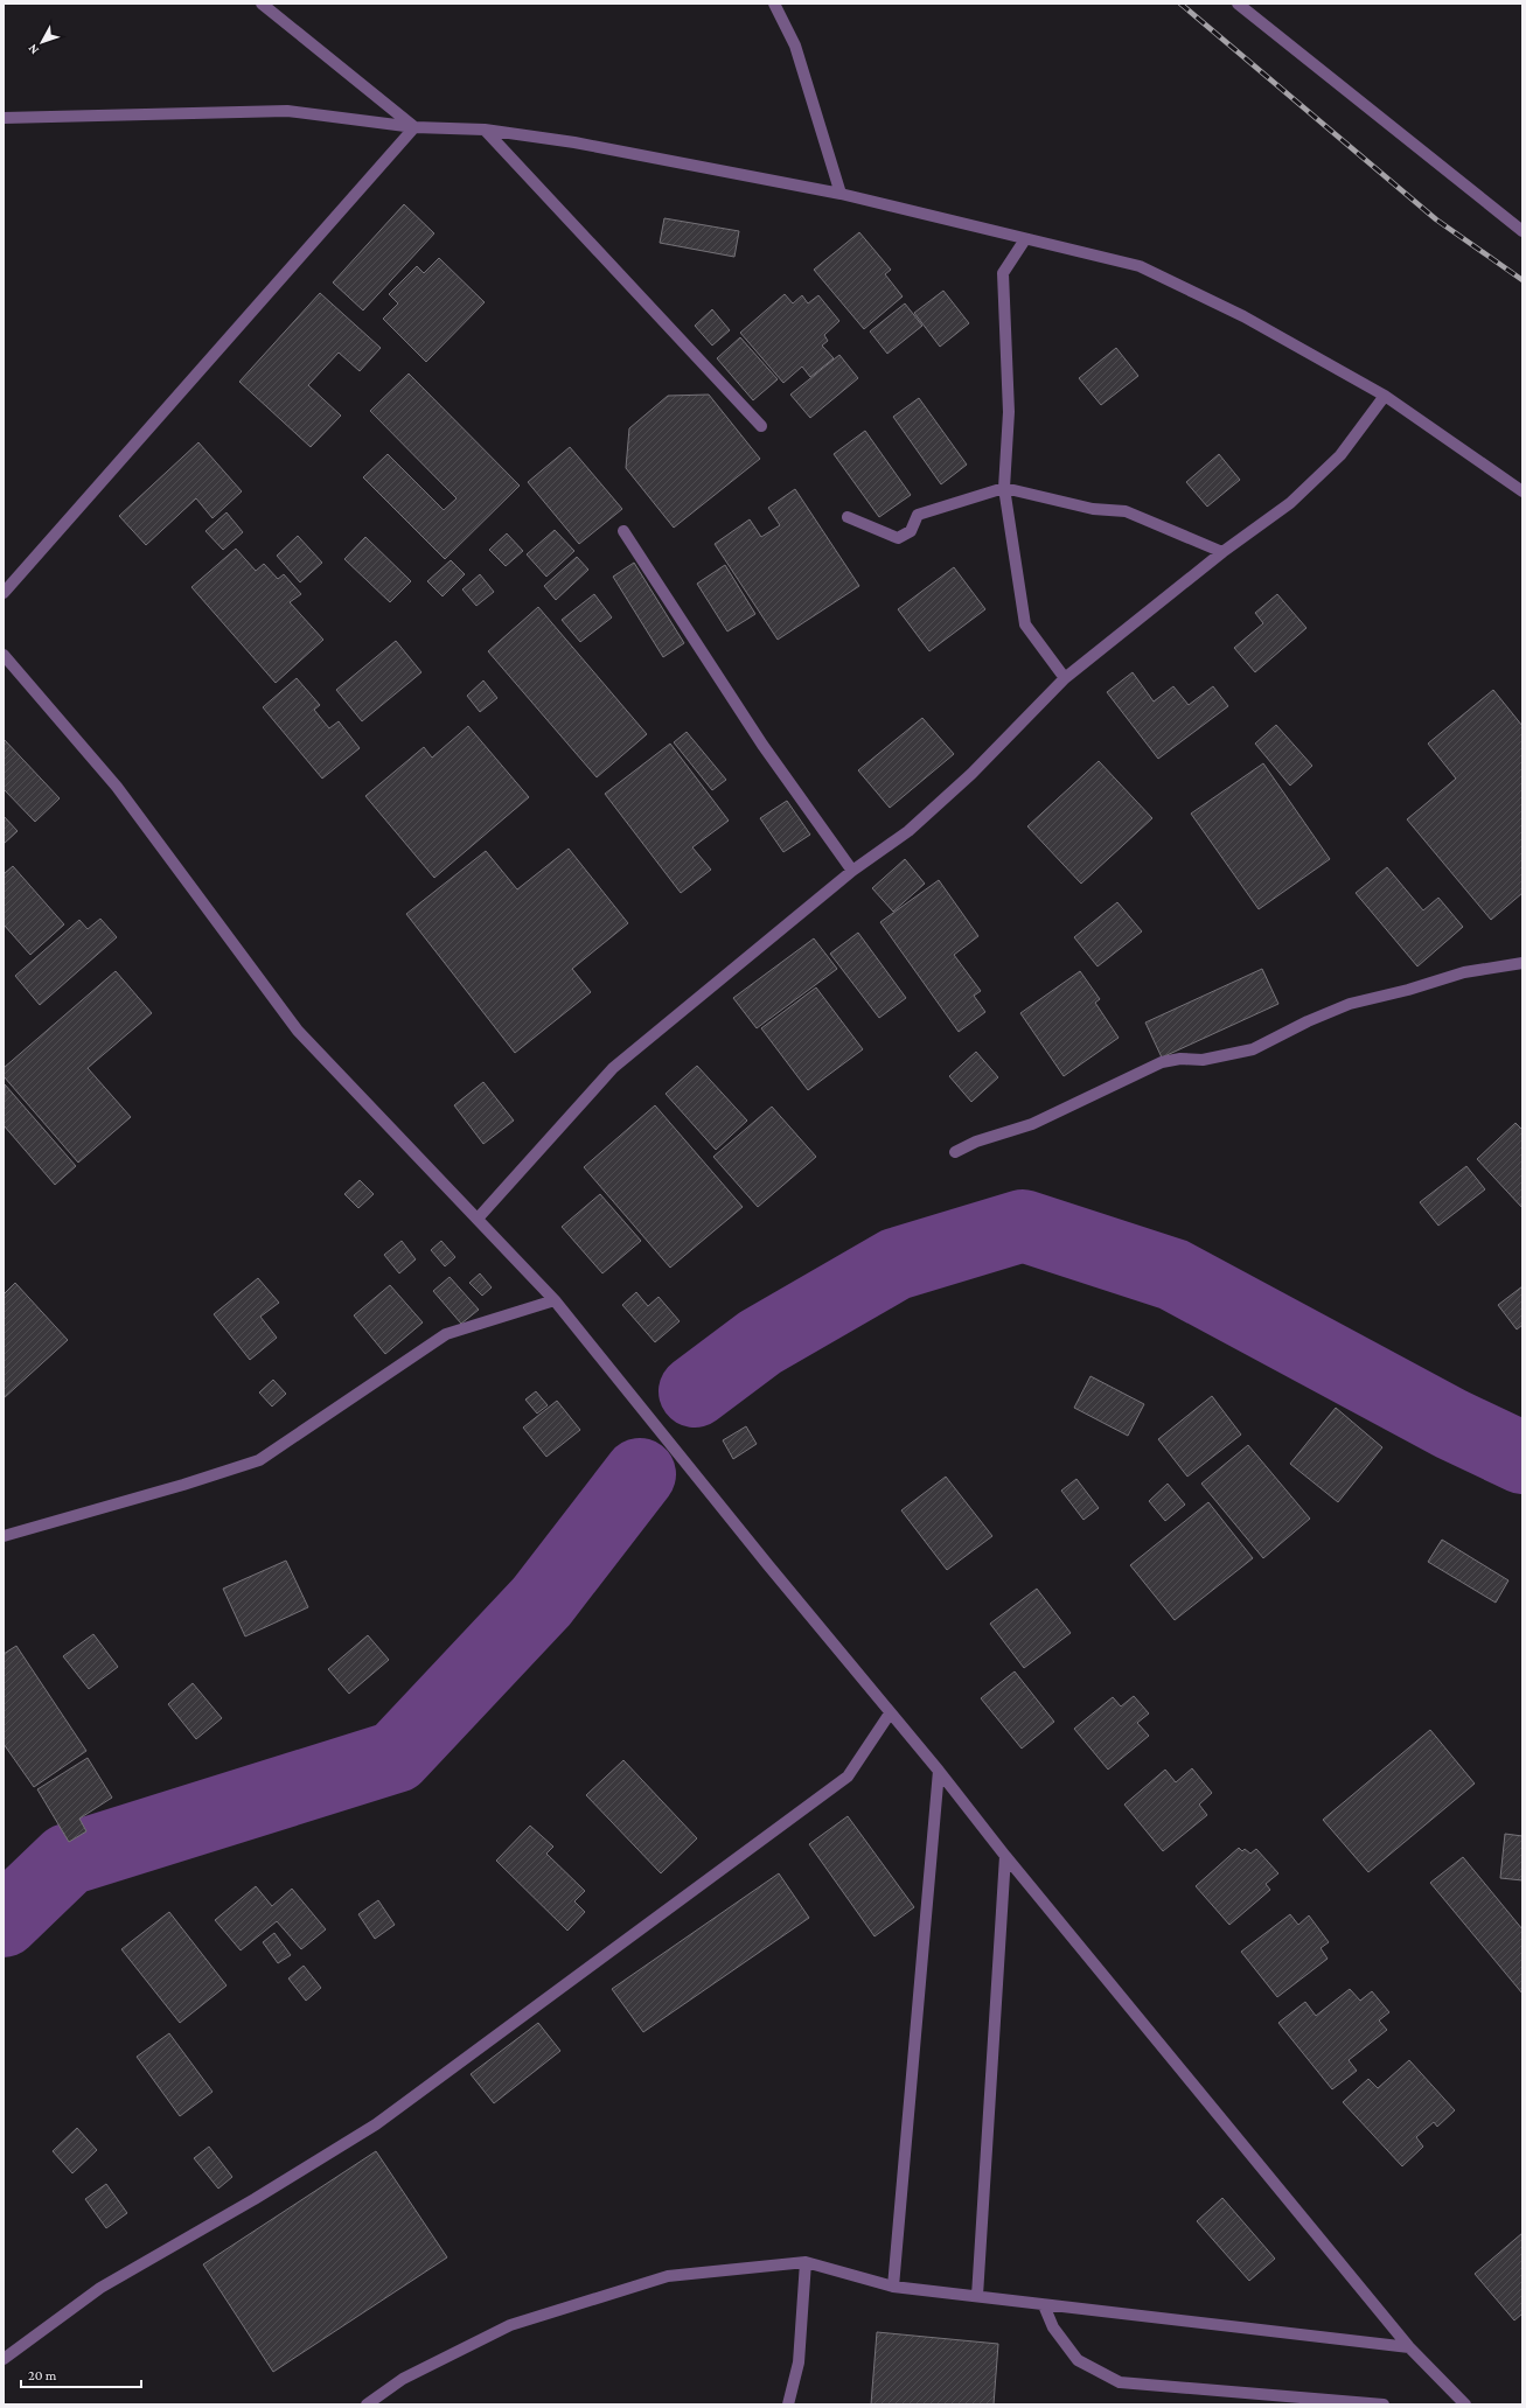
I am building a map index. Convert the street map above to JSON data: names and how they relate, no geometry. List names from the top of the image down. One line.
{"scale_bar":"20 m","north":"bottom left"}
